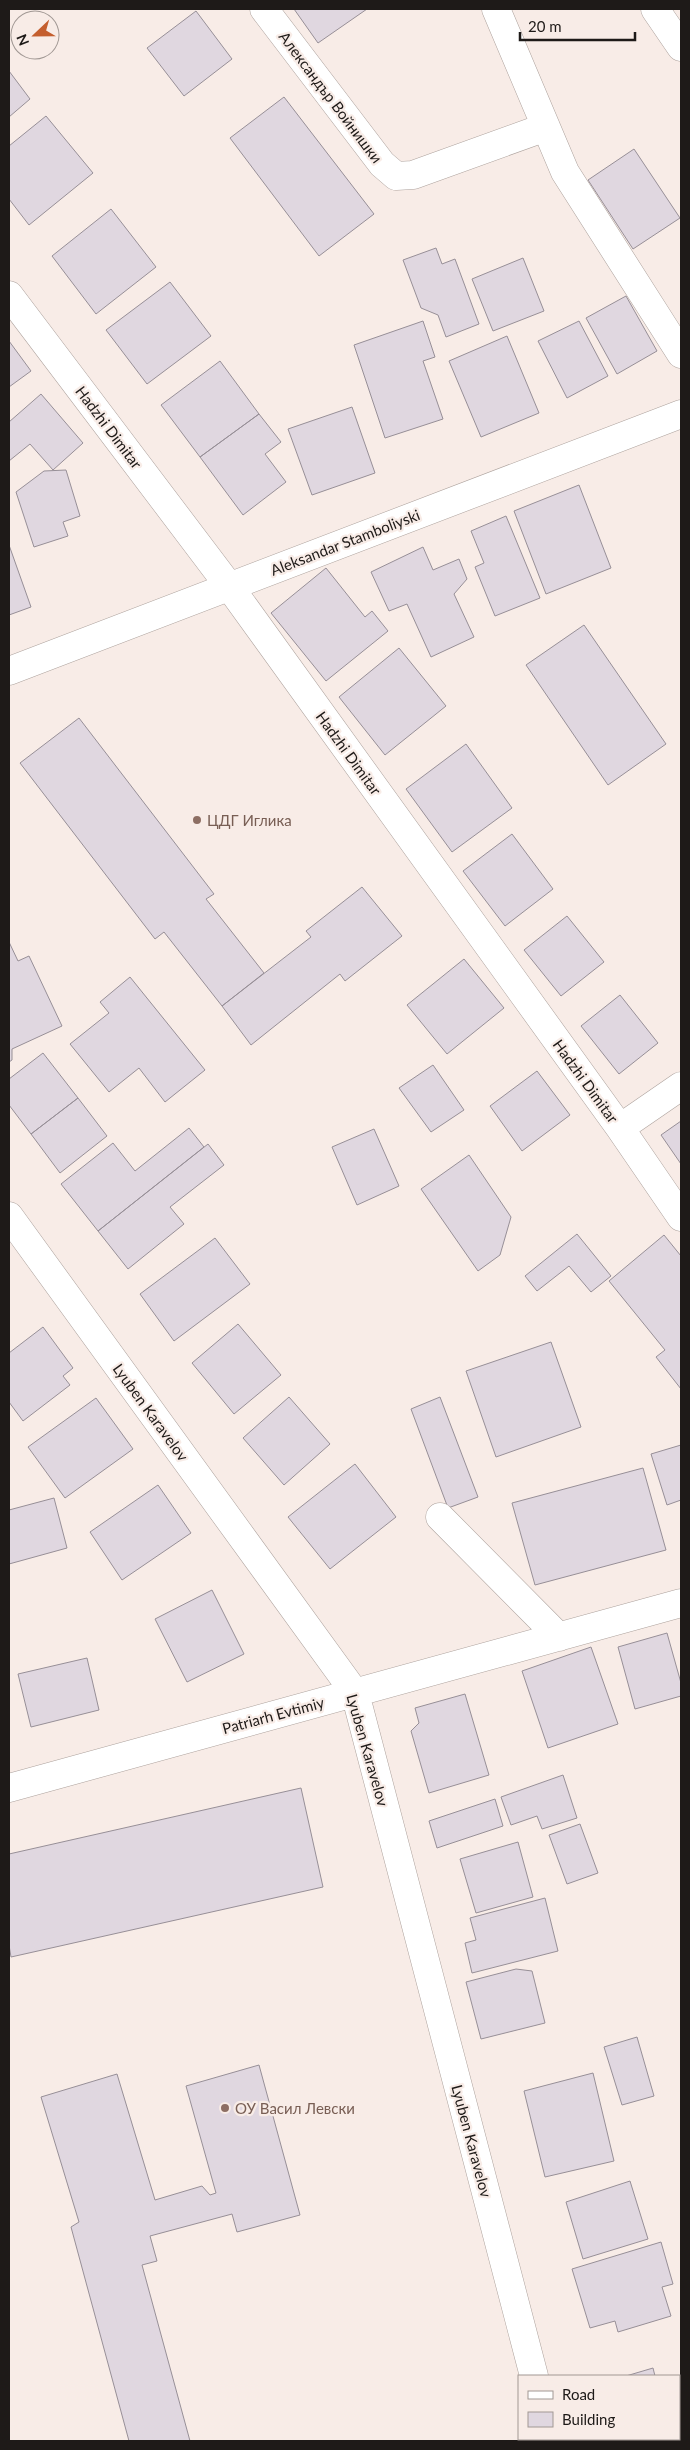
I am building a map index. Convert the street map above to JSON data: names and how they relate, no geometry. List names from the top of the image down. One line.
{"streets":{"street":["Александър Войнишки","Hadzhi Dimitar","Aleksandar Stamboliyski","Lyuben Karavelov","Patriarh Evtimiy"]},"crossings":[["Hadzhi Dimitar","Aleksandar Stamboliyski"],["Lyuben Karavelov","Patriarh Evtimiy"]],"places":["ЦДГ Иглика","ОУ Васил Левски"],"legend":["Road","Building"],"scale_bar":"20 m","north":"left"}
